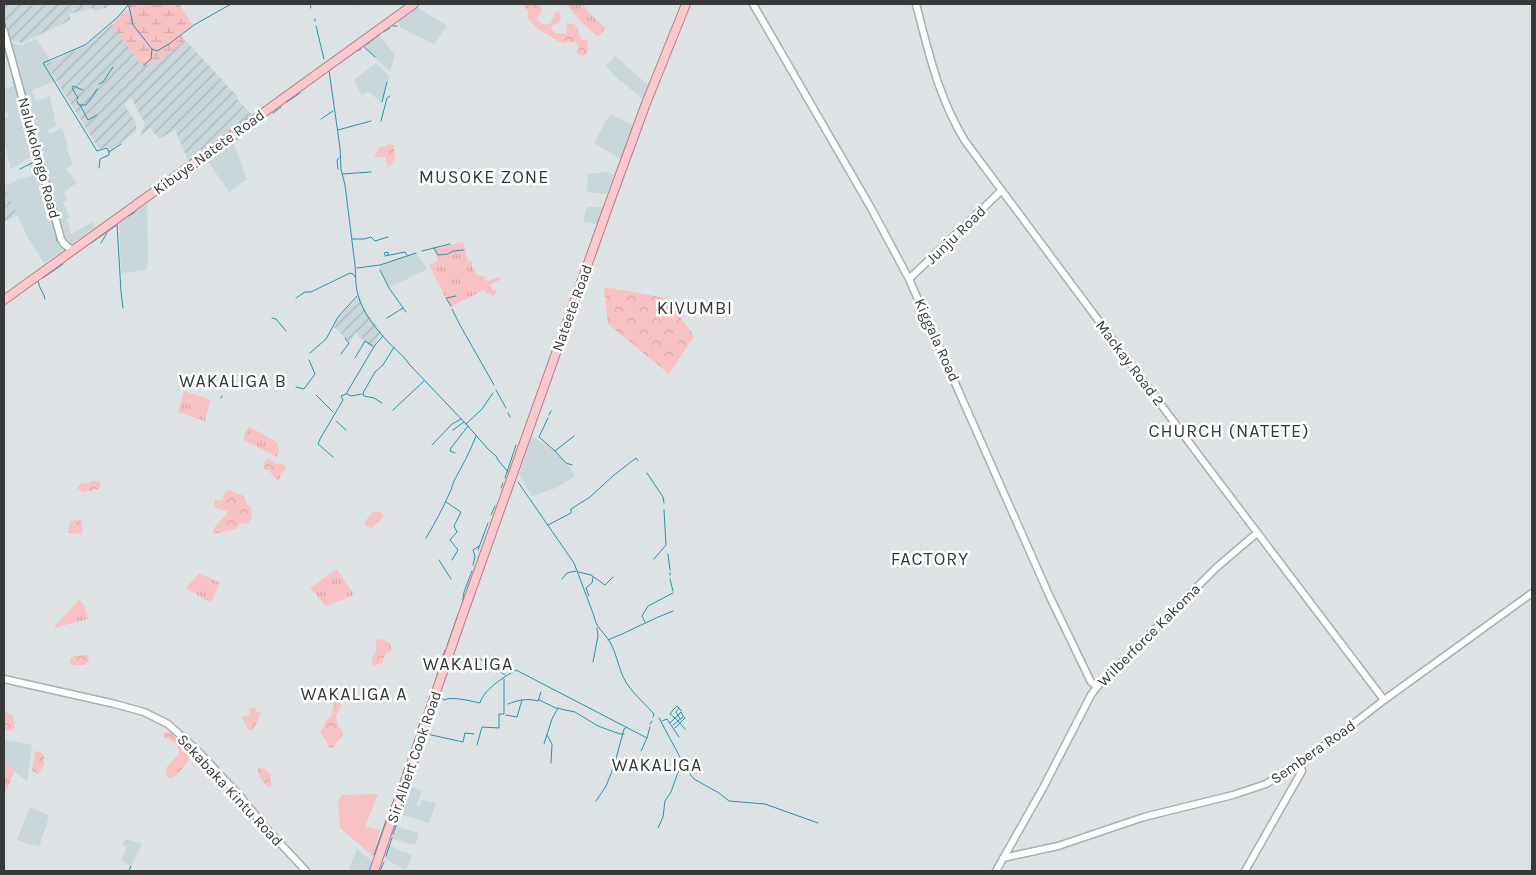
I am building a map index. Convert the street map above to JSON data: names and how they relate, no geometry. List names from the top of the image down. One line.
{"streets":{"main road":["Kibuye Natete Road","Nateete Road","Sir Albert Cook Road"],"street":["Nalukolongo Road","Junju Road","Kiggala Road","Mackay Road 2","Wilberforce Kakoma","Sembera Road","Sekabaka Kintu Road"]},"crossings":[["Kibuye Natete Road","Nalukolongo Road"],["Junju Road","Kiggala Road"],["Junju Road","Mackay Road 2"],["Nateete Road","Sir Albert Cook Road"],["Kiggala Road","Wilberforce Kakoma"],["Mackay Road 2","Wilberforce Kakoma"],["Mackay Road 2","Sembera Road"],["Wilberforce Kakoma","Sembera Road"]],"districts":["MUSOKE ZONE","KIVUMBI","WAKALIGA B","CHURCH (NATETE)","FACTORY","WAKALIGA","WAKALIGA A","WAKALIGA"]}
